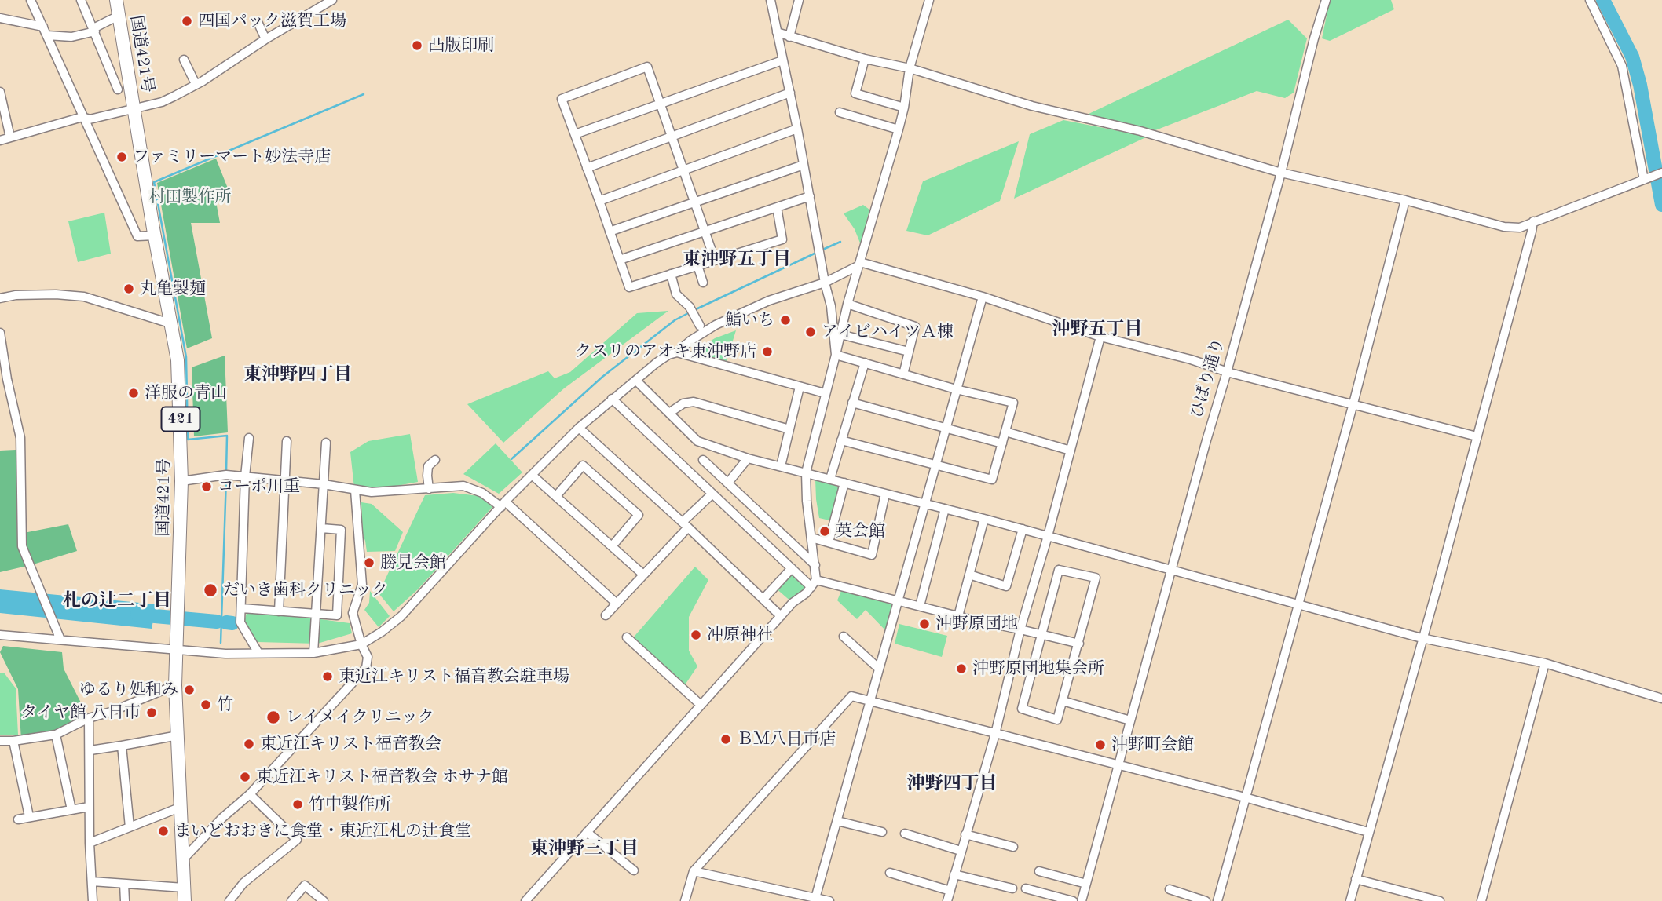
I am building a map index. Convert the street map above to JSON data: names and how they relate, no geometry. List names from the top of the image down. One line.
{"streets":{"highway":["国道421号","421"],"street":["ひばり通り"]},"districts":["東沖野五丁目","沖野五丁目","東沖野四丁目","札の辻二丁目","沖野四丁目","東沖野三丁目"],"parks":["村田製作所"],"places":["四国パック滋賀工場","凸版印刷","ファミリーマート妙法寺店","丸亀製麺","鮨いち","アイビハイツＡ棟","クスリのアオキ東沖野店","洋服の青山","コーポ川重","英会館","勝見会館","だいき歯科クリニック","沖野原団地","冲原神社","沖野原団地集会所","東近江キリスト福音教会駐車場","ゆるり処和み","竹","タイヤ館 八日市","レイメイクリニック","ＢＭ八日市店","東近江キリスト福音教会","沖野町会館","東近江キリスト福音教会 ホサナ館","竹中製作所","まいどおおきに食堂・東近江札の辻食堂"]}
